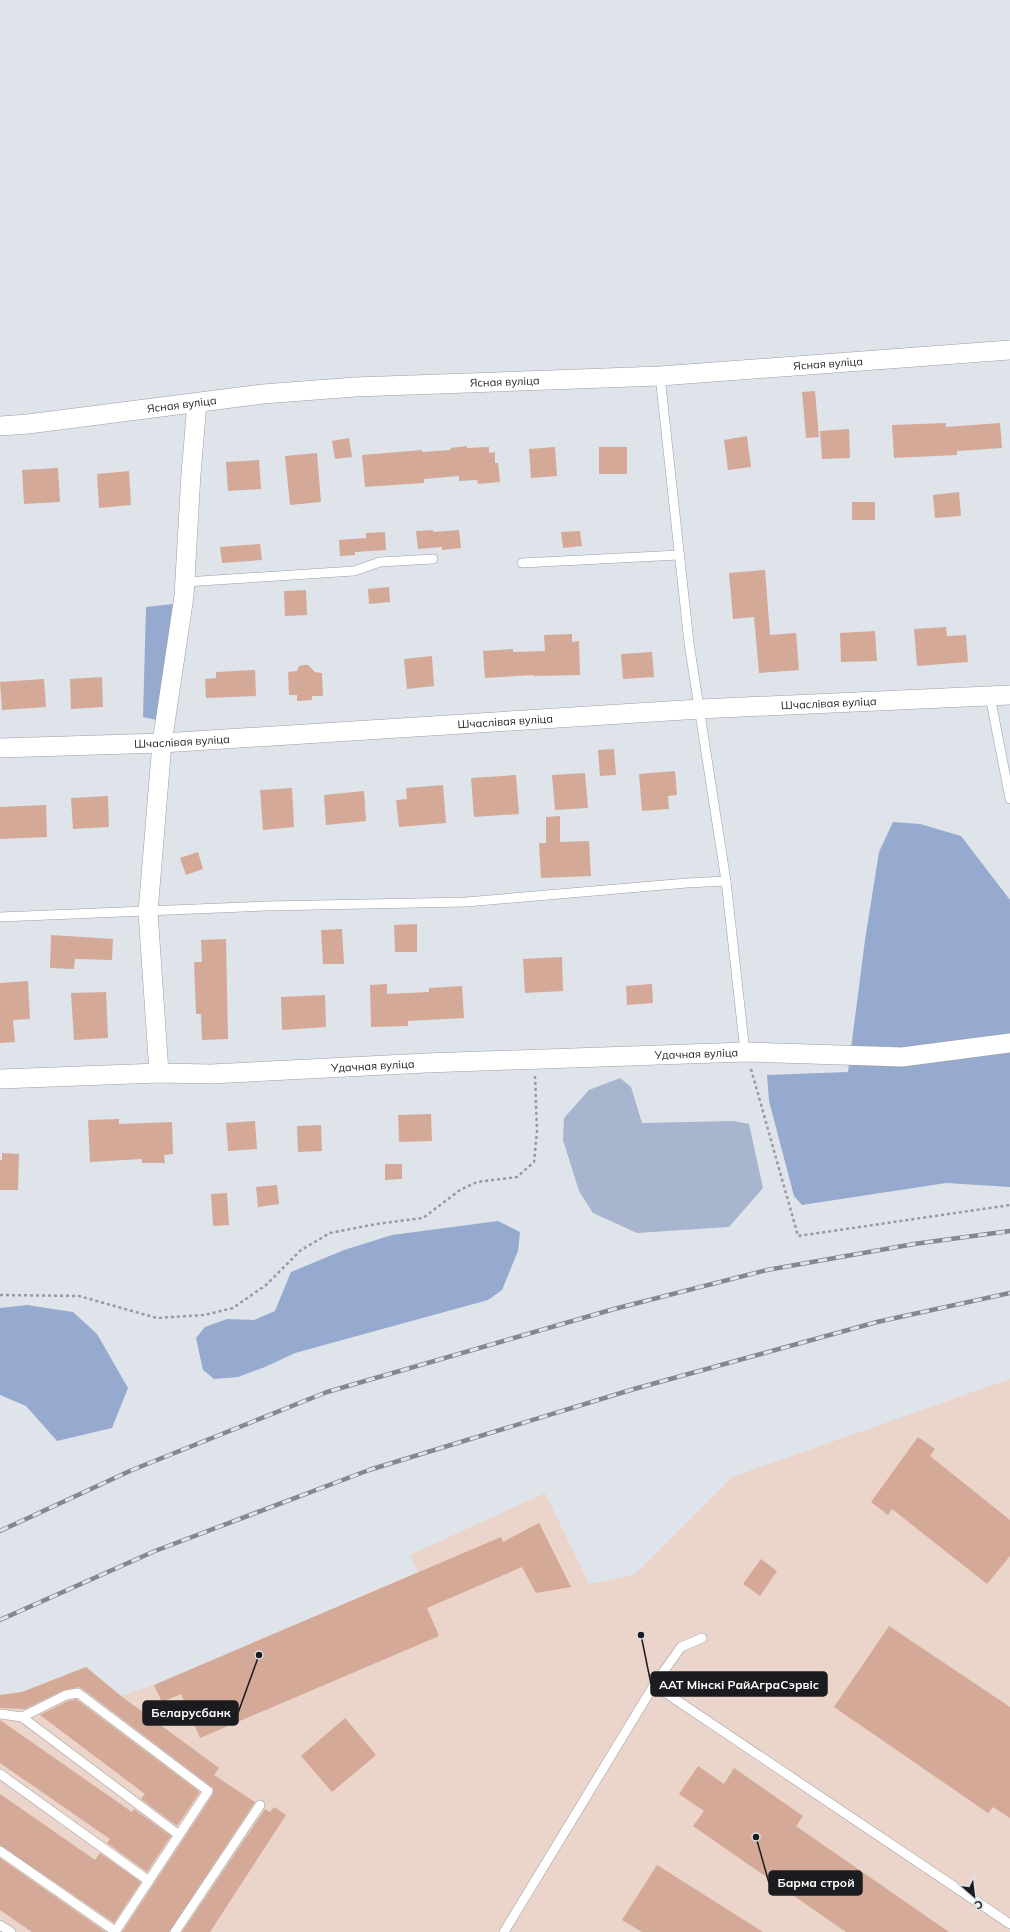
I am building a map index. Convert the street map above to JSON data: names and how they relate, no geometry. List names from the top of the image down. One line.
{"streets":{"street":["Ясная вуліца","Шчаслівая вуліца","Удачная вуліца"]},"places":["ААТ Мінскі РайАграСэрвіс","Беларусбанк","Барма строй"],"north":"bottom right"}
